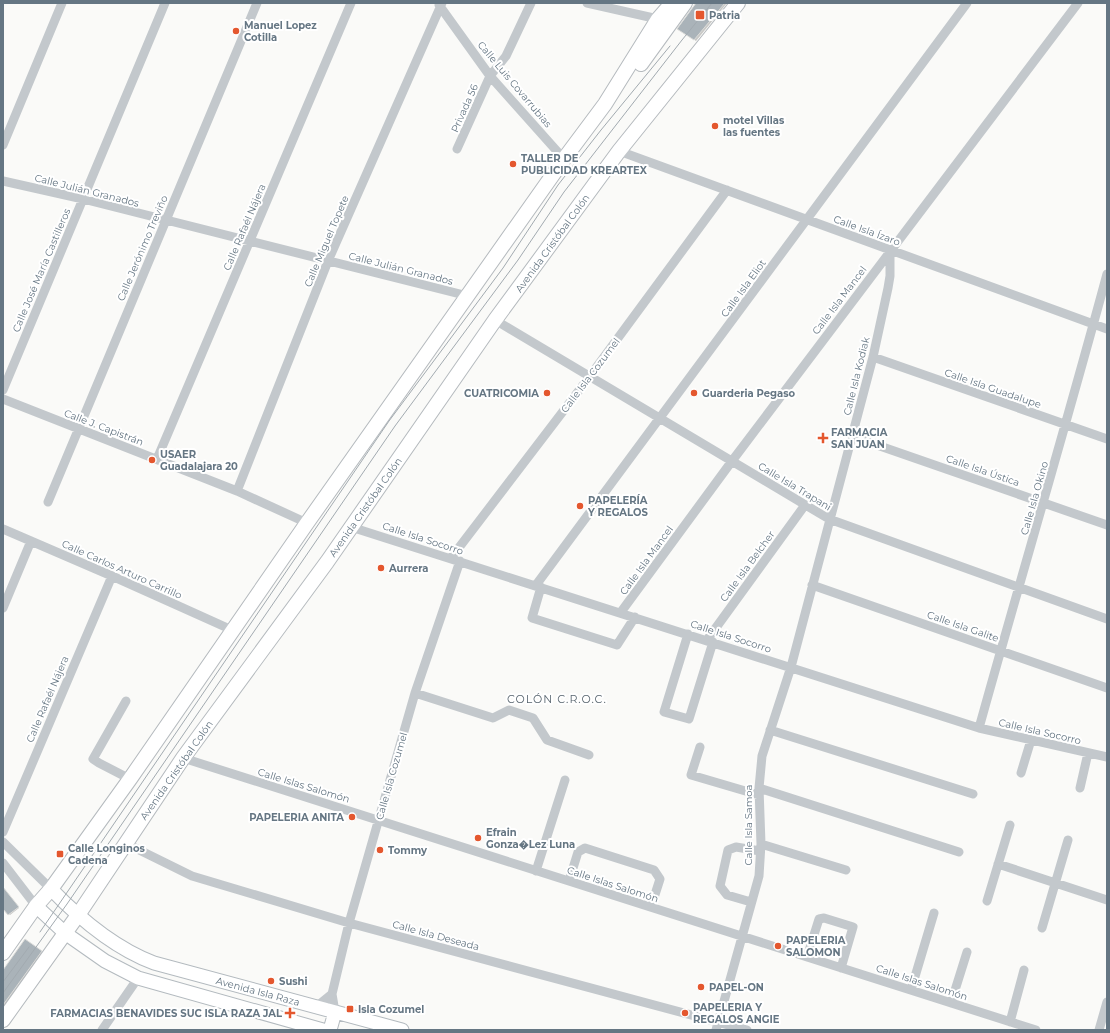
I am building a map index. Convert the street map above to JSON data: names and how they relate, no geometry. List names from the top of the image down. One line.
{"streets":{"main road":["Avenida Cristóbal Colón"],"street":["Calle Luis Covarrubias","Privada 56","Calle Julián Granados","Calle Rafaél Nájera","Calle Isla Ízaro","Calle Miguel Topete","Calle Jerónimo Treviño","Calle José María Castilleros","Calle Isla Eliot","Calle Isla Mancel","Calle Isla Cozumel","Calle Isla Kodiak","Calle Isla Guadalupe","Calle J. Capistrán","Calle Isla Ústica","Calle Isla Trapani","Calle Isla Okino","Calle Isla Socorro","Calle Isla Belcher","Calle Carlos Arturo Carrillo","Calle Isla Galite","Calle Islas Salomón","Calle Isla Samoa","Calle Isla Deseada","Avenida Isla Raza"]},"crossings":[["Calle Luis Covarrubias","Privada 56"],["Calle Luis Covarrubias","Calle Miguel Topete"],["Calle Julián Granados","Calle Rafaél Nájera"],["Calle Julián Granados","Calle Miguel Topete"],["Calle Julián Granados","Calle Jerónimo Treviño"],["Calle Julián Granados","Calle José María Castilleros"],["Calle Rafaél Nájera","Calle J. Capistrán"],["Calle Rafaél Nájera","Calle Carlos Arturo Carrillo"],["Calle Isla Ízaro","Avenida Cristóbal Colón"],["Calle Isla Ízaro","Calle Isla Eliot"],["Calle Isla Ízaro","Calle Isla Mancel"],["Calle Isla Ízaro","Calle Isla Cozumel"],["Calle Isla Ízaro","Calle Isla Kodiak"],["Calle Isla Ízaro","Calle Isla Okino"],["Calle Miguel Topete","Calle J. Capistrán"],["Avenida Cristóbal Colón","Calle Isla Trapani"],["Avenida Cristóbal Colón","Calle Isla Socorro"],["Avenida Cristóbal Colón","Calle Islas Salomón"],["Avenida Cristóbal Colón","Calle Isla Deseada"],["Avenida Cristóbal Colón","Avenida Isla Raza"],["Calle Jerónimo Treviño","Calle J. Capistrán"],["Calle Isla Eliot","Calle Isla Trapani"],["Calle Isla Eliot","Calle Isla Socorro"],["Calle Isla Mancel","Calle Isla Kodiak"],["Calle Isla Mancel","Calle Isla Trapani"],["Calle Isla Mancel","Calle Isla Socorro"],["Calle Isla Cozumel","Calle Isla Trapani"],["Calle Isla Cozumel","Calle Isla Socorro"],["Calle Isla Cozumel","Calle Islas Salomón"],["Calle Isla Cozumel","Calle Isla Deseada"],["Calle Isla Cozumel","Avenida Isla Raza"],["Calle Isla Kodiak","Calle Isla Guadalupe"],["Calle Isla Kodiak","Calle Isla Ústica"],["Calle Isla Kodiak","Calle Isla Trapani"],["Calle Isla Kodiak","Calle Isla Socorro"],["Calle Isla Kodiak","Calle Isla Galite"],["Calle Isla Kodiak","Calle Isla Samoa"],["Calle Isla Guadalupe","Calle Isla Okino"],["Calle Isla Ústica","Calle Isla Okino"],["Calle Isla Trapani","Calle Isla Okino"],["Calle Isla Trapani","Calle Isla Belcher"],["Calle Isla Okino","Calle Isla Socorro"],["Calle Isla Okino","Calle Isla Galite"],["Calle Isla Socorro","Calle Isla Belcher"],["Calle Isla Socorro","Calle Isla Samoa"],["Calle Islas Salomón","Calle Isla Samoa"],["Calle Isla Samoa","Calle Isla Deseada"]],"districts":["COLÓN C.R.O.C."],"places":{"transit":["Patria","Calle Longinos Cadena","Isla Cozumel"],"other":["Manuel Lopez Cotilla","motel Villas las fuentes","TALLER DE PUBLICIDAD KREARTEX","CUATRICOMIA","Guarderia Pegaso","USAER Guadalajara 20","PAPELERÍA Y REGALOS","Aurrera","PAPELERIA ANITA","Efrain Gonza�Lez Luna","Tommy","PAPELERIA SALOMON","Sushi","PAPEL-ON","PAPELERIA Y REGALOS ANGIE"],"health":["FARMACIA SAN JUAN","FARMACIAS BENAVIDES SUC ISLA RAZA JAL"]}}
